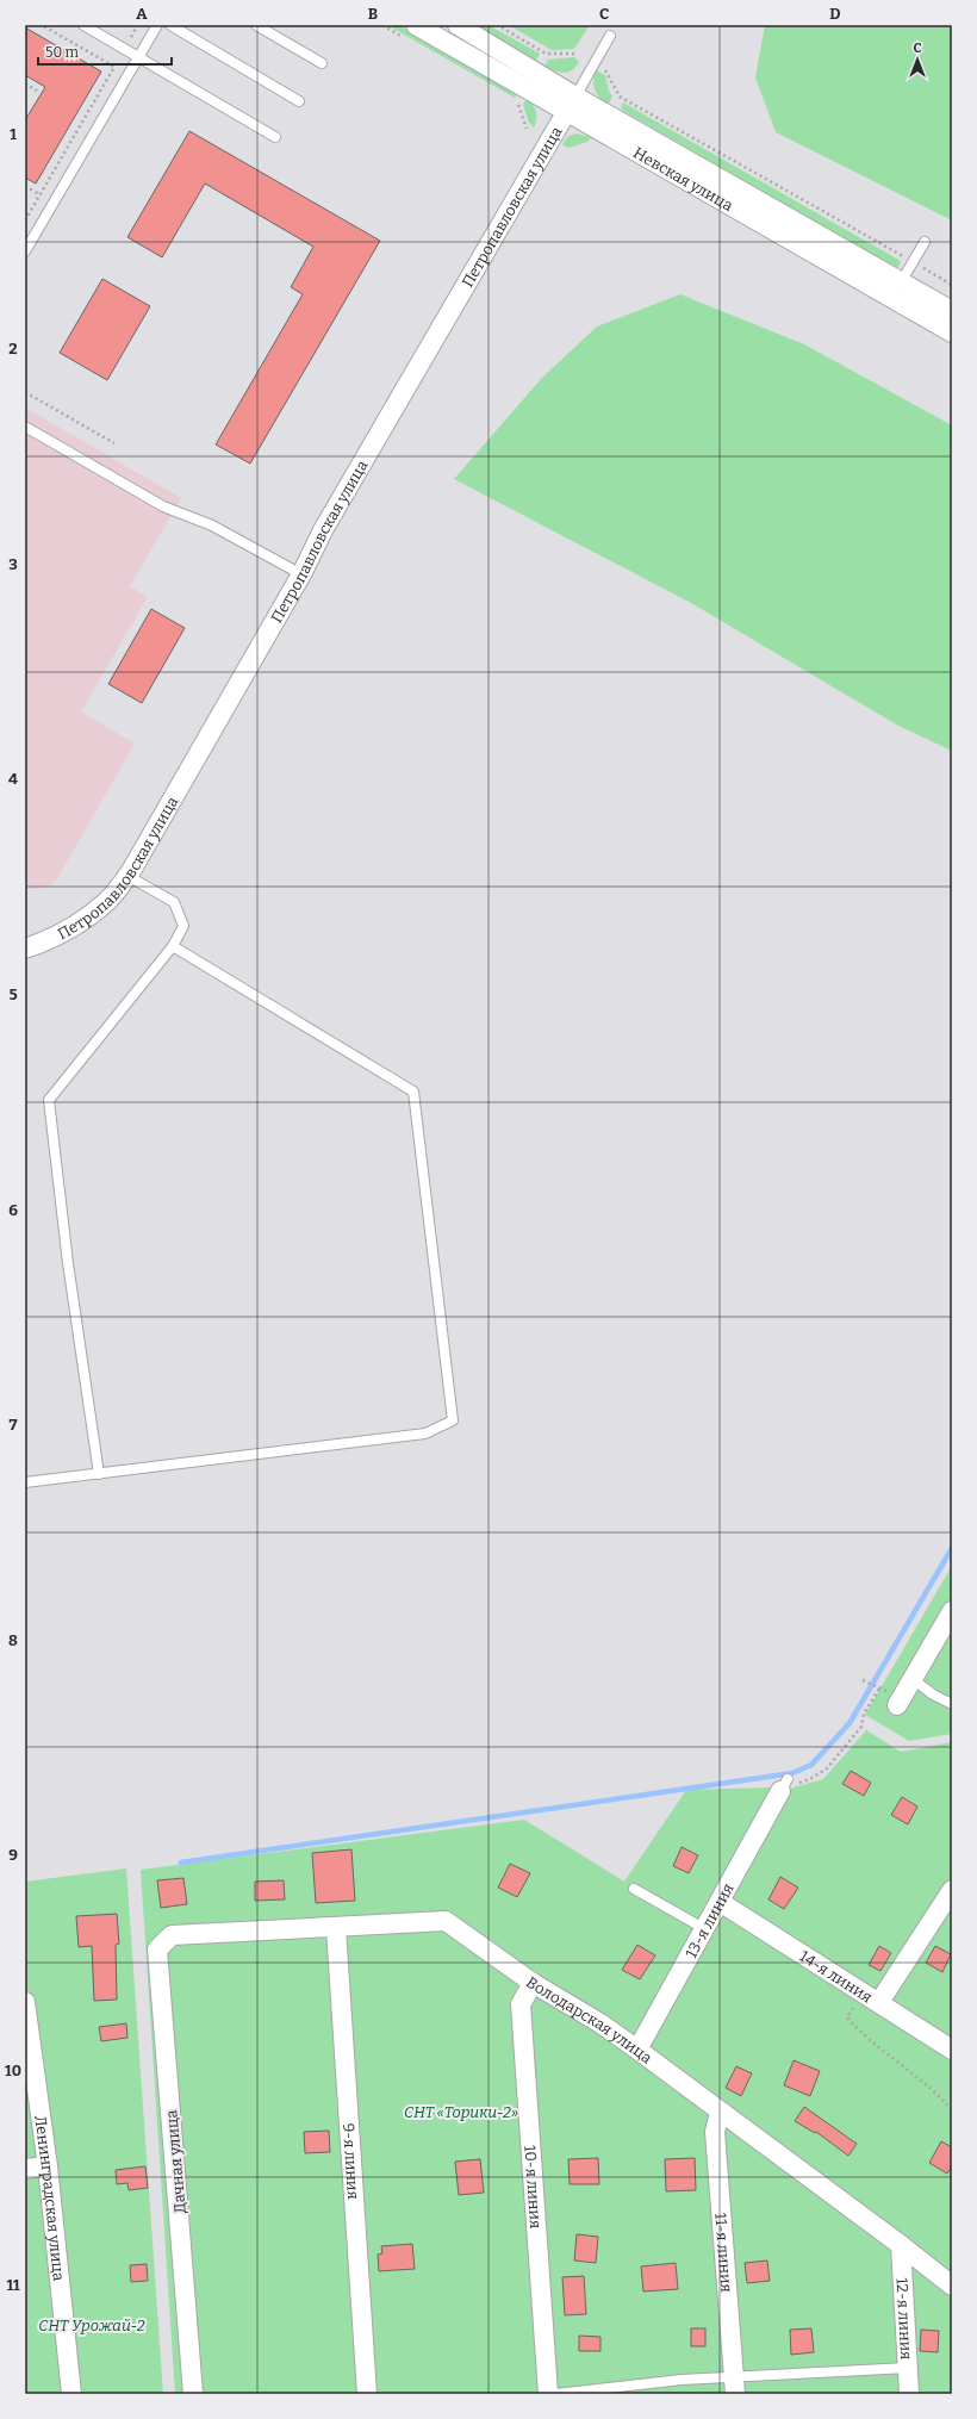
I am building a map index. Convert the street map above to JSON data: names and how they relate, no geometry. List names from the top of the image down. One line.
{"streets":{"street":["Невская улица","Петропавловская улица","13-я линия","14-я линия","Володарская улица","9-я линия","Дачная улица","10-я линия","Ленинградская улица","11-я линия","12-я линия"]},"crossings":[["Невская улица","Петропавловская улица"],["13-я линия","14-я линия"],["13-я линия","Володарская улица"],["Володарская улица","9-я линия"],["Володарская улица","Дачная улица"],["Володарская улица","10-я линия"],["Володарская улица","11-я линия"],["Володарская улица","12-я линия"]],"parks":["СНТ «Торики-2»","СНТ Урожай-2"],"scale_bar":"50 m","north":"top","grid":{"columns":["A","B","C","D"],"rows":["1","2","3","4","5","6","7","8","9","10","11"]}}
